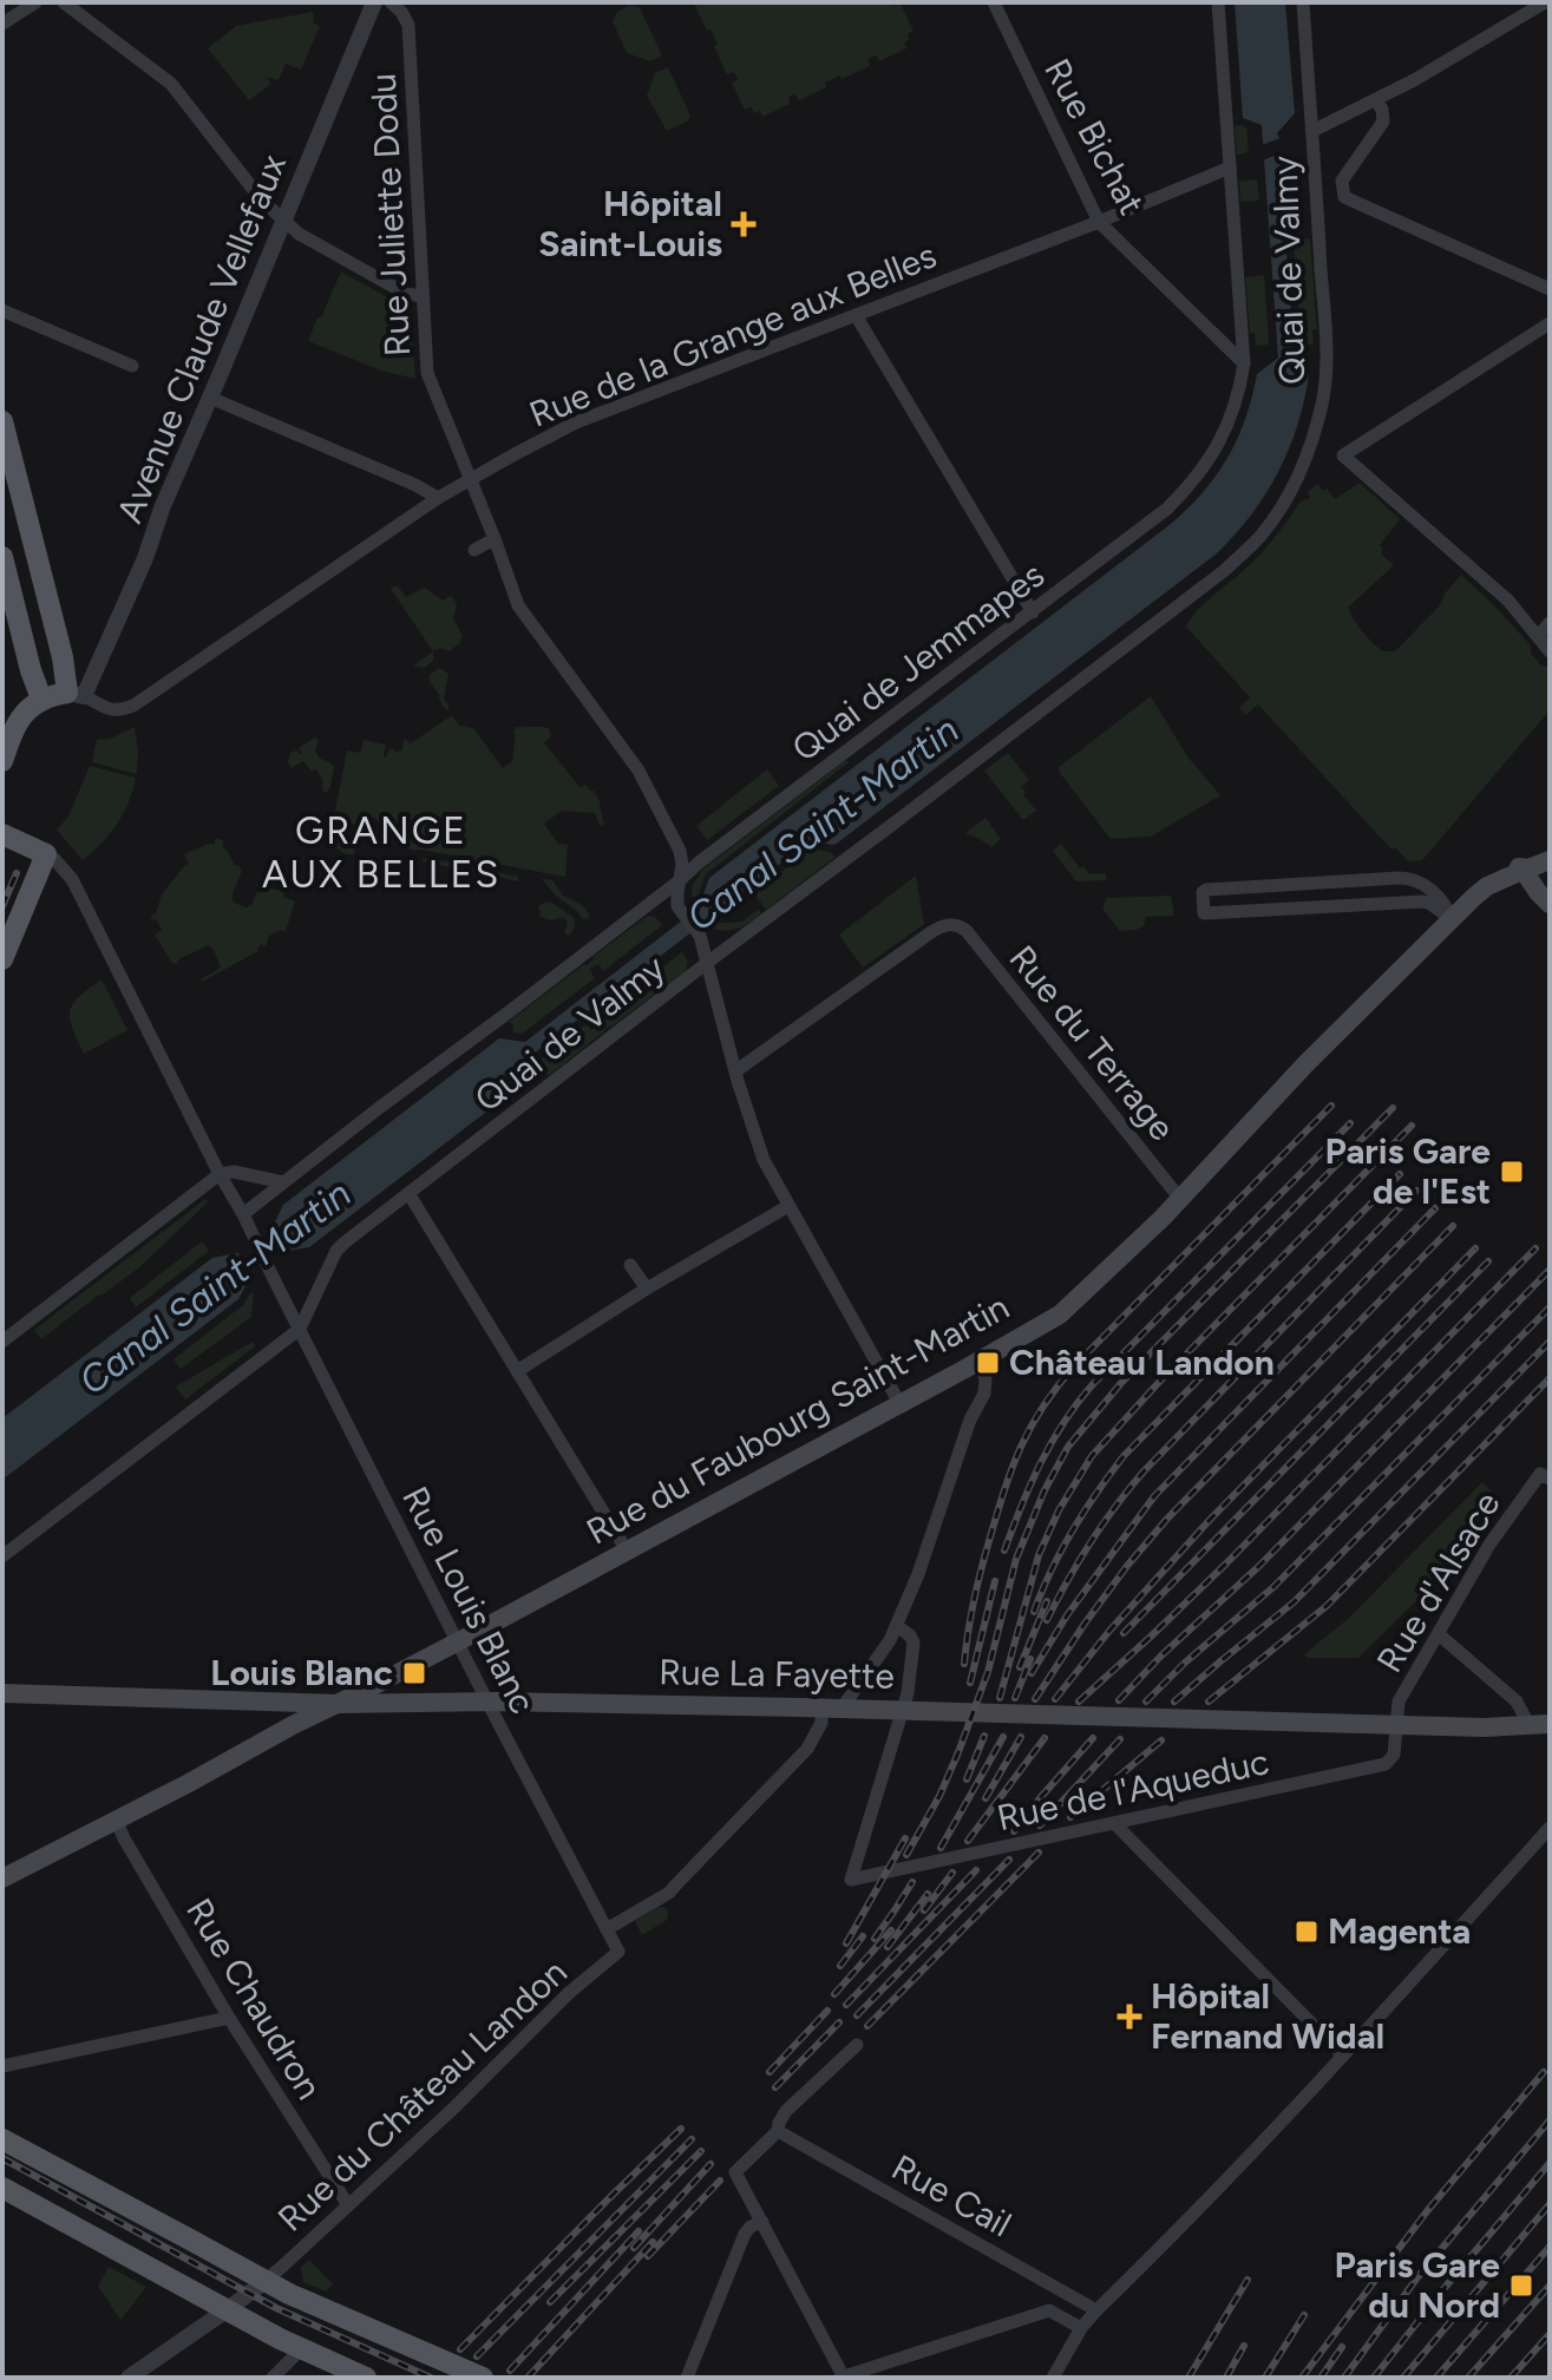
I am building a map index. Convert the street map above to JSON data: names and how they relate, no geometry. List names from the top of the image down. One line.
{"streets":{"main road":["Rue du Faubourg Saint-Martin","Rue La Fayette"],"street":["Rue Bichat","Rue Juliette Dodu","Quai de Valmy","Rue de la Grange aux Belles","Avenue Claude Vellefaux","Quai de Jemmapes","Rue du Terrage","Rue d'Alsace","Rue Louis Blanc","Rue de l'Aqueduc","Rue Chaudron","Rue du Château Landon","Rue Cail"]},"crossings":[["Rue Bichat","Rue de la Grange aux Belles"],["Rue Bichat","Quai de Jemmapes"],["Rue Juliette Dodu","Quai de Valmy"],["Rue Juliette Dodu","Rue de la Grange aux Belles"],["Rue Juliette Dodu","Quai de Jemmapes"],["Quai de Valmy","Rue Louis Blanc"],["Rue de la Grange aux Belles","Avenue Claude Vellefaux"],["Rue de la Grange aux Belles","Quai de Jemmapes"],["Quai de Jemmapes","Rue Louis Blanc"],["Rue du Terrage","Rue du Faubourg Saint-Martin"],["Rue du Faubourg Saint-Martin","Rue Louis Blanc"],["Rue du Faubourg Saint-Martin","Rue La Fayette"],["Rue du Faubourg Saint-Martin","Rue Chaudron"],["Rue d'Alsace","Rue La Fayette"],["Rue d'Alsace","Rue de l'Aqueduc"],["Rue Louis Blanc","Rue La Fayette"],["Rue Louis Blanc","Rue du Château Landon"],["Rue La Fayette","Rue de l'Aqueduc"],["Rue Chaudron","Rue du Château Landon"]],"districts":["GRANGE AUX BELLES"],"water":["Canal Saint-Martin"],"places":{"health":["Hôpital Saint-Louis","Hôpital Fernand Widal"],"transit":["Paris Gare de l'Est","Château Landon","Louis Blanc","Magenta","Paris Gare du Nord"]}}
